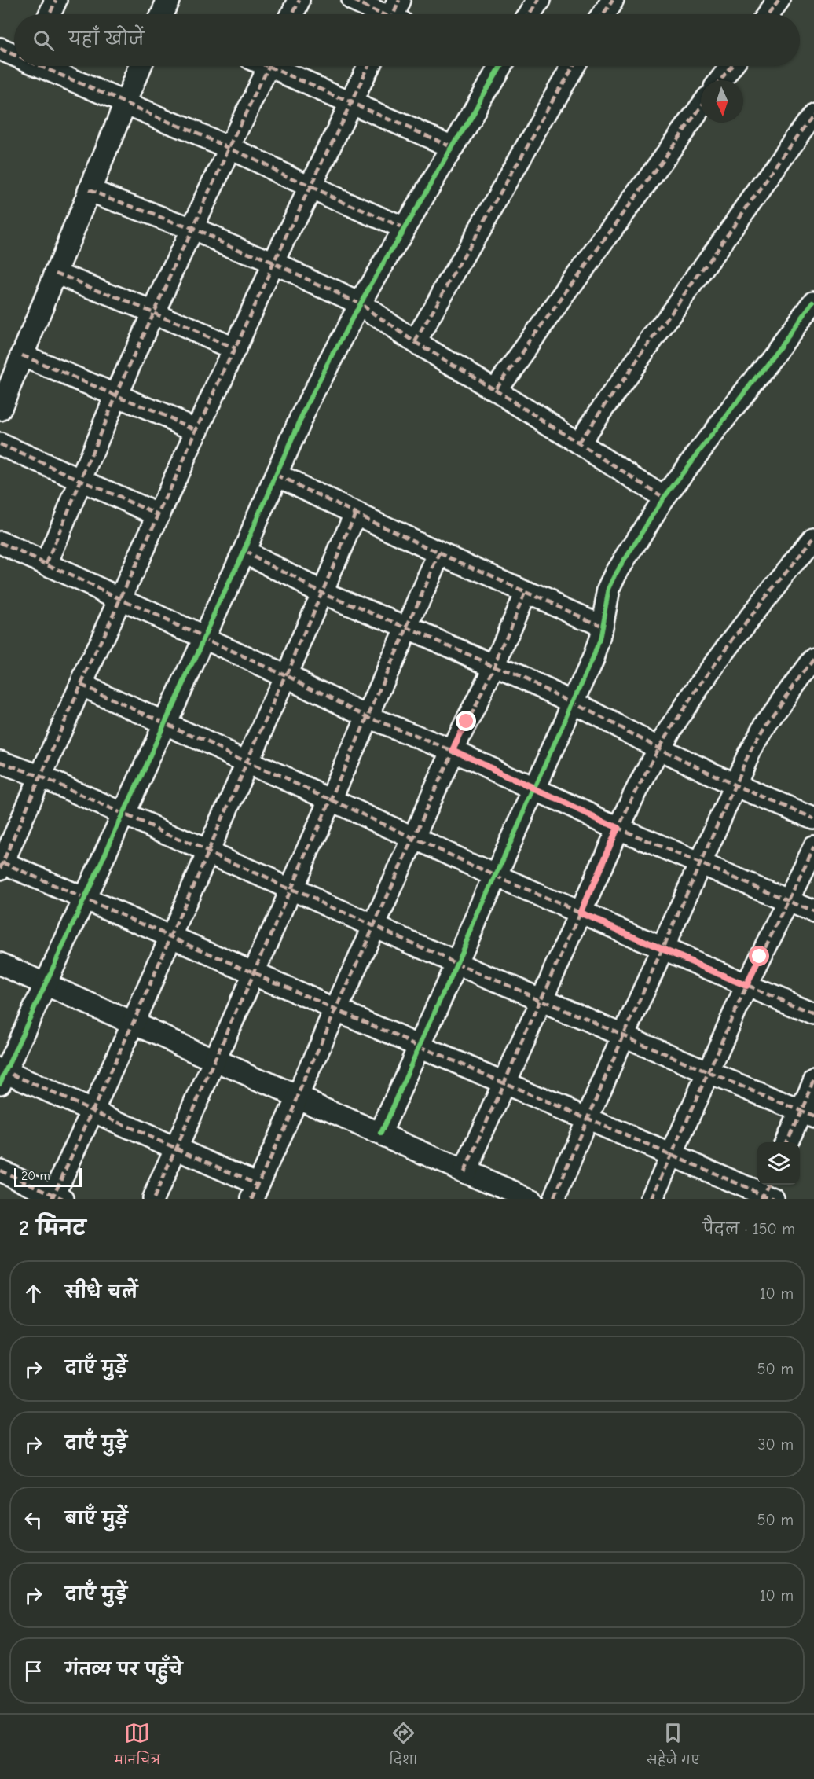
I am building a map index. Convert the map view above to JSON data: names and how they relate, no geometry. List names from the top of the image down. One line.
{"scale_bar":"20 m","north":"bottom","page":{"search":"यहाँ खोजें","scale":"20 m","heading":["2 मिनट","पैदल · 150 m"],"list":[["सीधे चलें","10 m"],["दाएँ मुड़ें","50 m"],["दाएँ मुड़ें","30 m"],["बाएँ मुड़ें","50 m"],["दाएँ मुड़ें","10 m"],"गंतव्य पर पहुँचे"],"nav":["मानचित्र","दिशा","सहेजे गए"]}}
